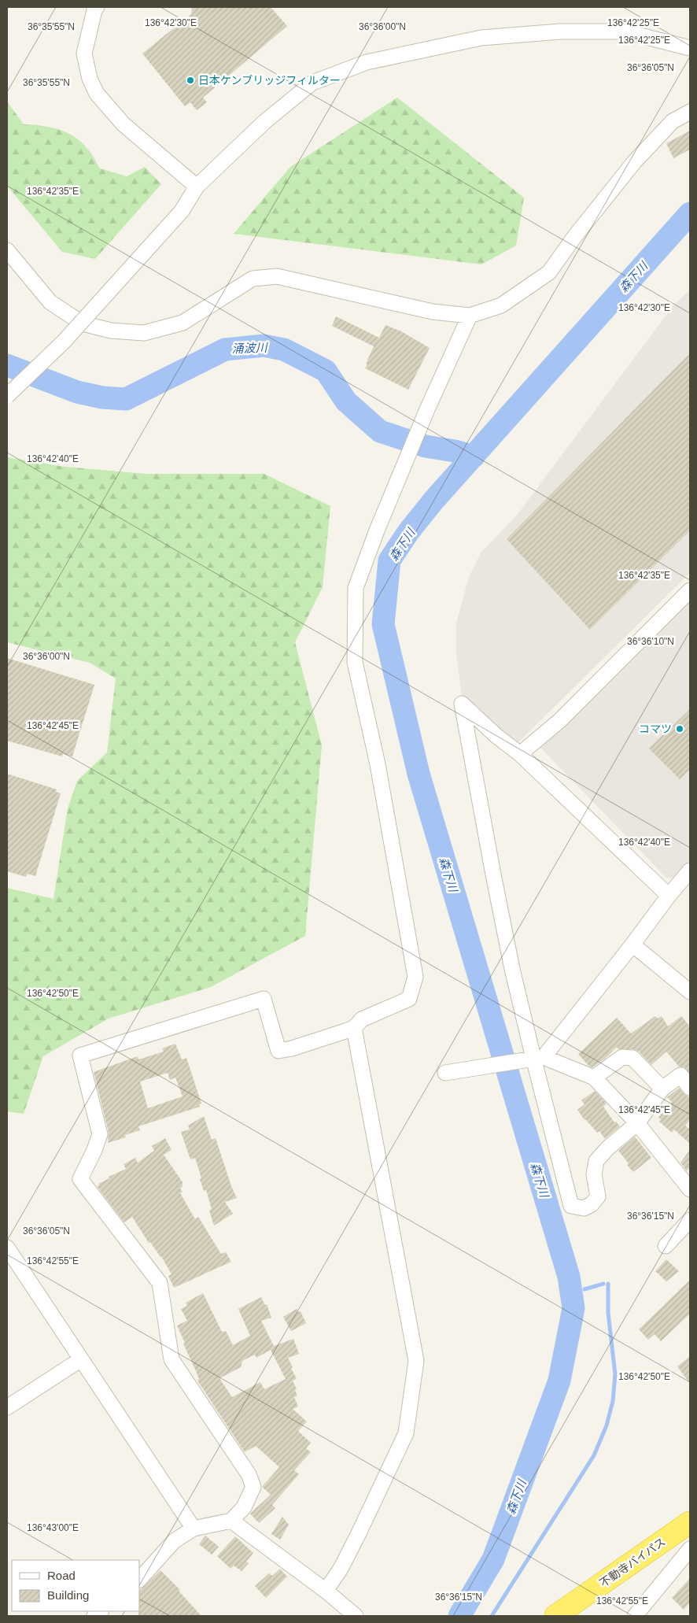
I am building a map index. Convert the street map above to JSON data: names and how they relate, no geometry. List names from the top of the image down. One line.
{"streets":{"highway":["不動寺バイパス"]},"water":["森下川","涌波川"],"places":["日本ケンブリッジフィルター","コマツ"],"legend":["Road","Building"],"coordinates":["136°42'25\"E","136°42'30\"E","36°35'55\"N","36°36'00\"N","36°36'05\"N","136°42'35\"E","136°42'40\"E","36°36'10\"N","136°42'45\"E","136°42'50\"E","36°36'15\"N","136°42'55\"E","136°43'00\"E"]}
